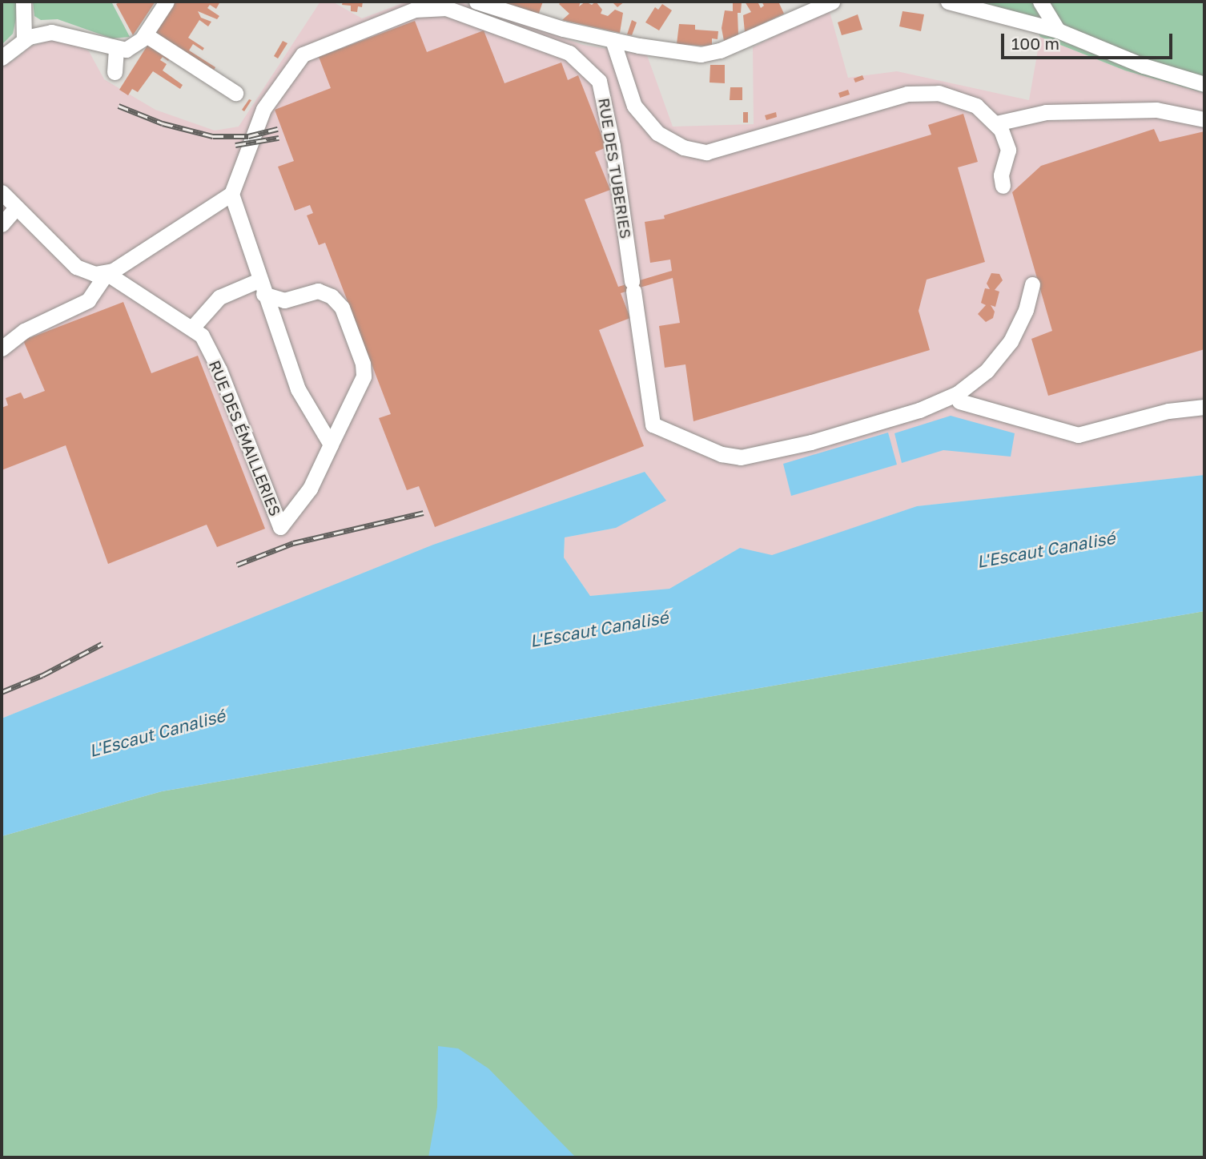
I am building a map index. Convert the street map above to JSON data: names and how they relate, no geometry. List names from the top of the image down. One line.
{"streets":{"street":["RUE DES TUBERIES","RUE DES ÉMAILLERIES"]},"water":["L'Escaut Canalisé"],"scale_bar":"100 m"}
